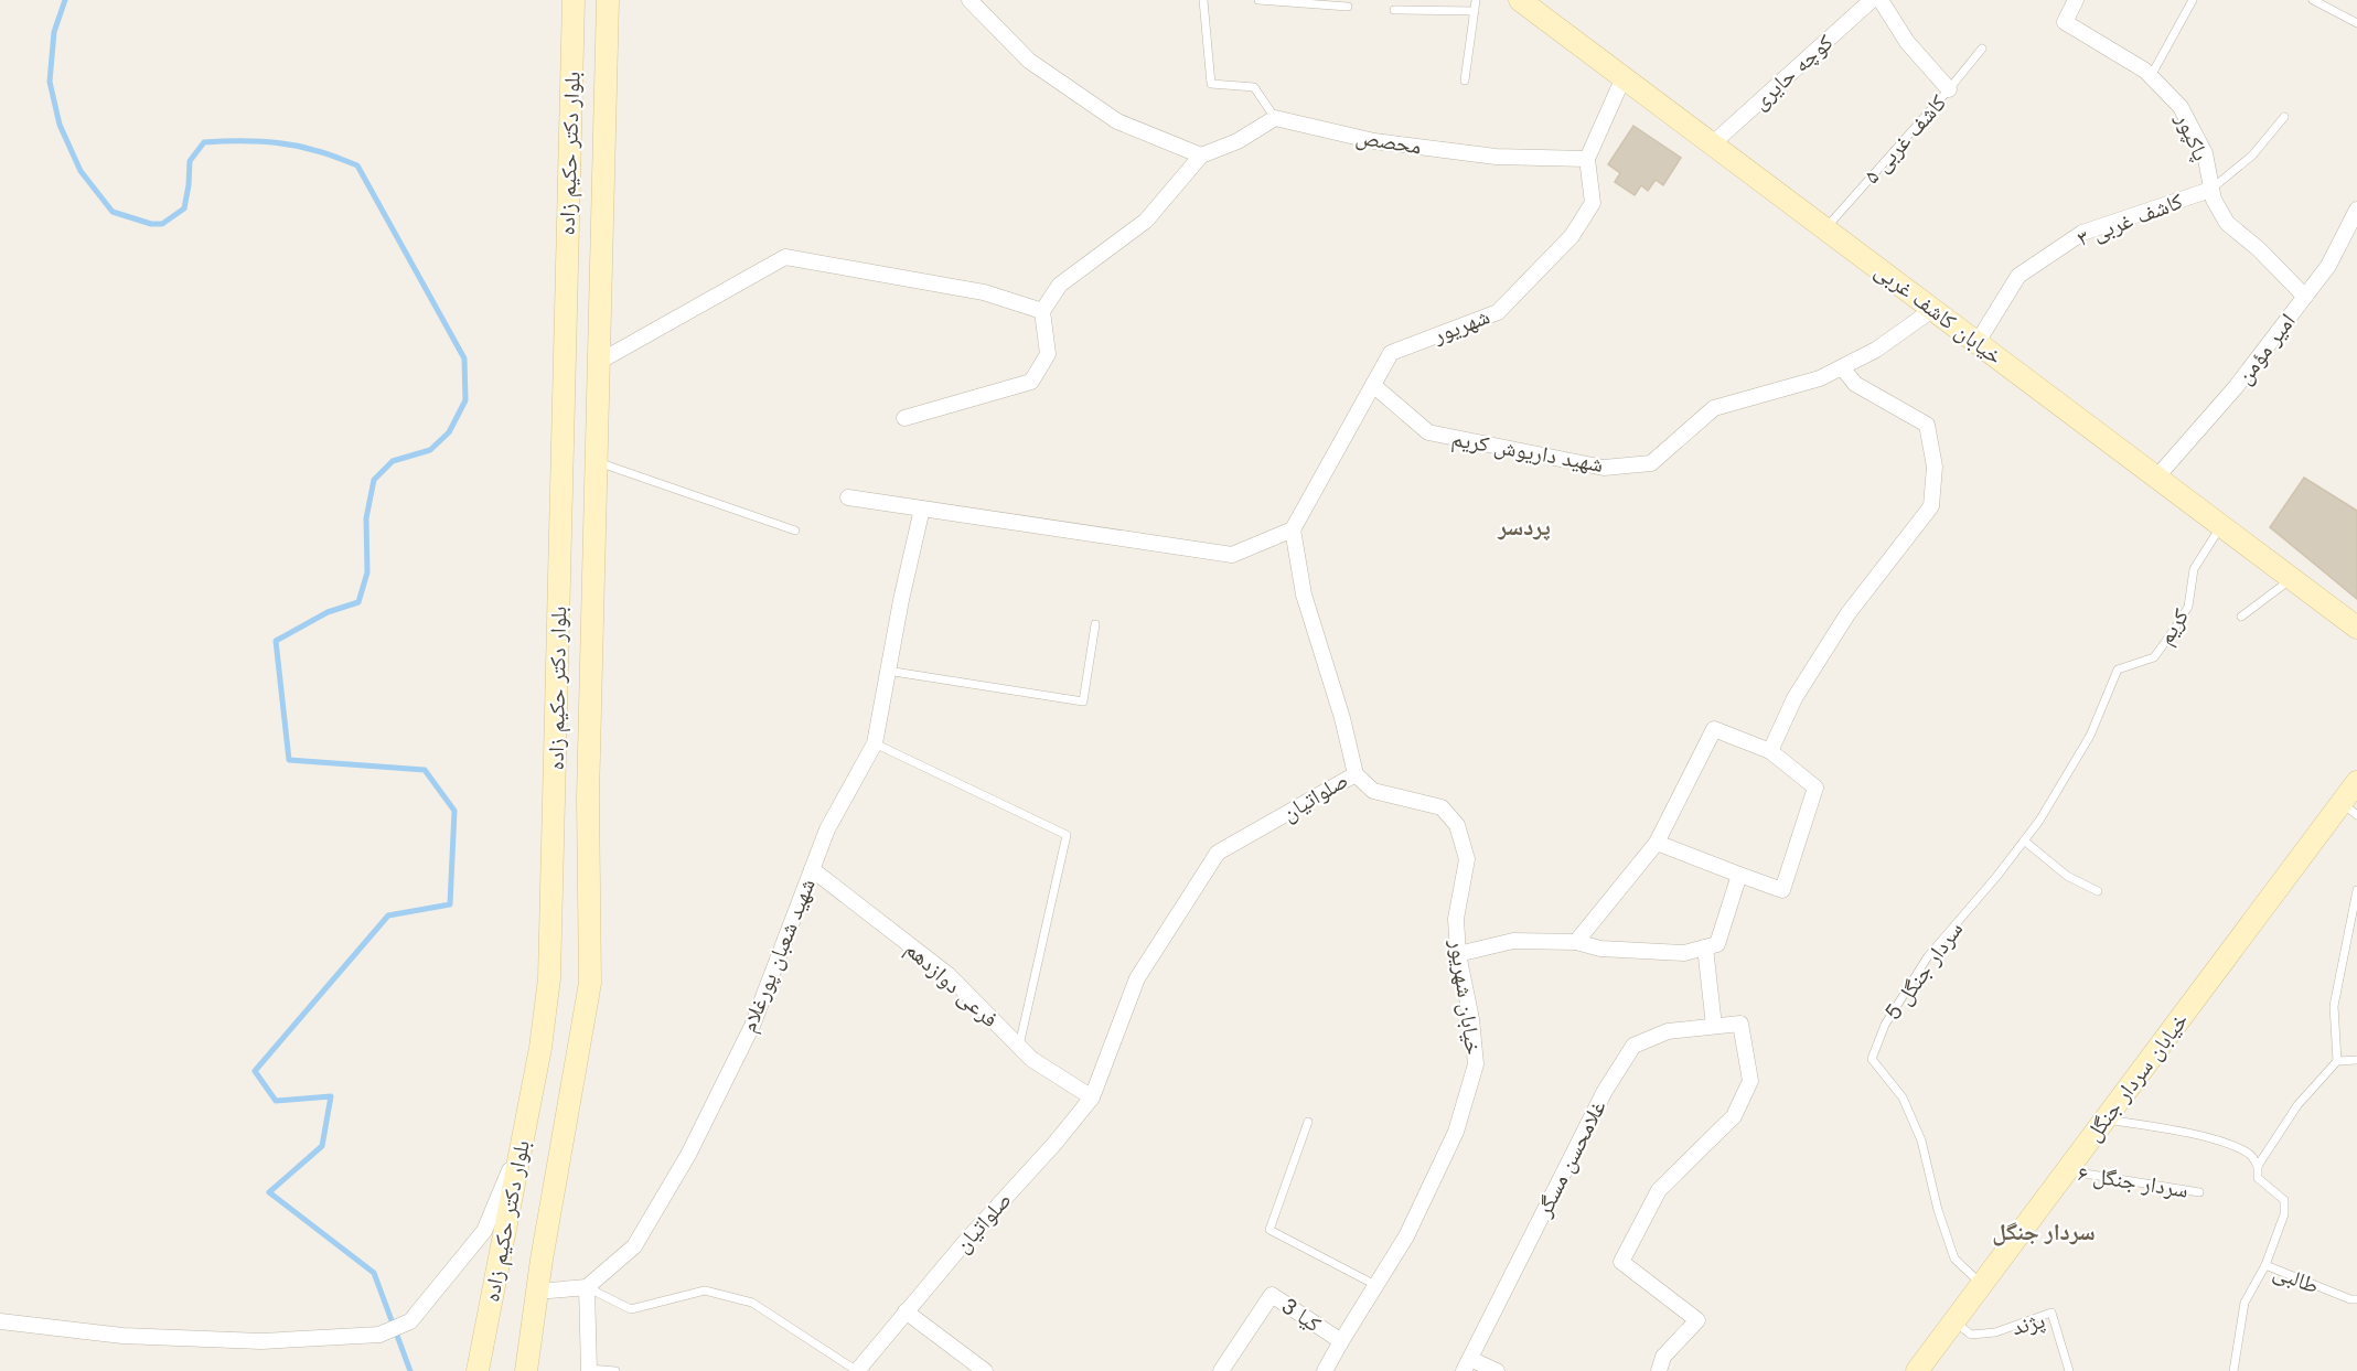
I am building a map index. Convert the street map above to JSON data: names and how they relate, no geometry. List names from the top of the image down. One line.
{"streets":{"main road":["بلوار دکتر حکیم زاده","خیابان کاشف غربی","خیابان سردار جنگل"],"street":["کوچه حایری","پاکپور","محصص","کاشف غربی ۳","شهریور","امیر مؤمن","شهید داریوش کریم","صلواتیان","شهید شعبان پورغلام","فرعی دوازدهم","خیابان شهریور","غلامحسن مسگر","کیا 3"],"lane":["کاشف غربی ۵","کریم","سردار جنگل 5","سردار جنگل ۶","طالبی","پژند"]},"crossings":[["کوچه حایری","خیابان کاشف غربی"],["پاکپور","کاشف غربی ۳"],["پاکپور","امیر مؤمن"],["کاشف غربی ۵","خیابان کاشف غربی"],["محصص","شهریور"],["کاشف غربی ۳","خیابان کاشف غربی"],["خیابان کاشف غربی","امیر مؤمن"],["خیابان کاشف غربی","شهید داریوش کریم"],["خیابان کاشف غربی","کریم"],["شهریور","شهید داریوش کریم"],["شهریور","صلواتیان"],["کریم","سردار جنگل 5"],["صلواتیان","فرعی دوازدهم"],["صلواتیان","خیابان شهریور"],["شهید شعبان پورغلام","فرعی دوازدهم"],["سردار جنگل 5","خیابان سردار جنگل"],["خیابان شهریور","کیا 3"],["خیابان سردار جنگل","سردار جنگل ۶"],["خیابان سردار جنگل","پژند"]],"districts":["پردسر","سردار جنگل"]}
